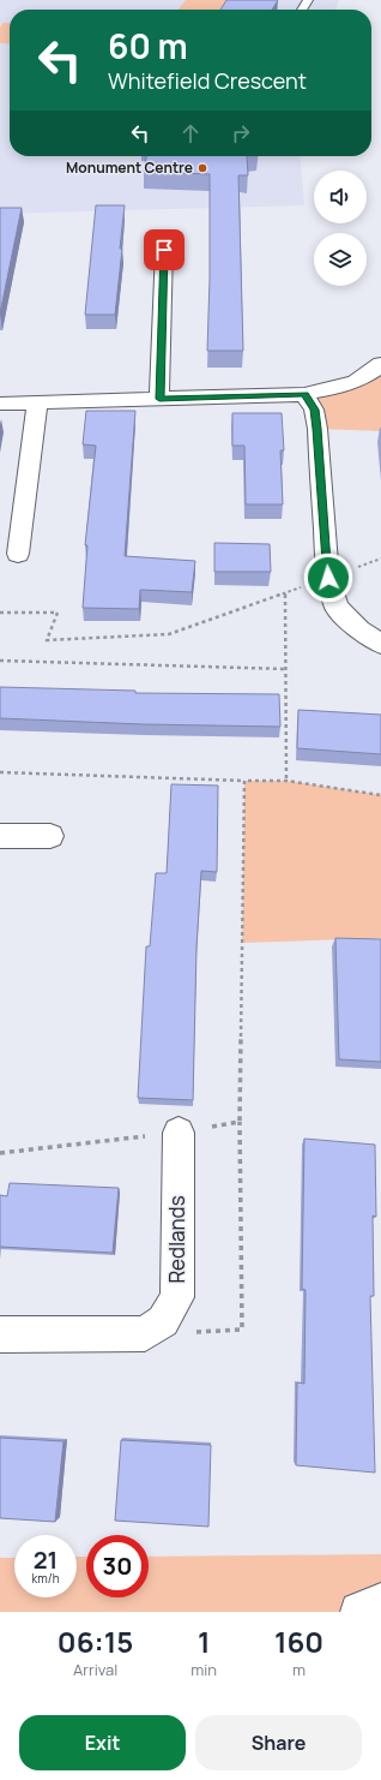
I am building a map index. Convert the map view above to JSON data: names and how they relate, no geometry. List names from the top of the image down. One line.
{"streets":{"street":["Redlands"]},"places":["Monument Centre"],"page":{"turn":["60 m","Whitefield Crescent"],"speed":"21 km/h","limit":"30","eta":["06:15","Arrival","1","min","160","m"],"buttons":["Exit","Share"]}}
